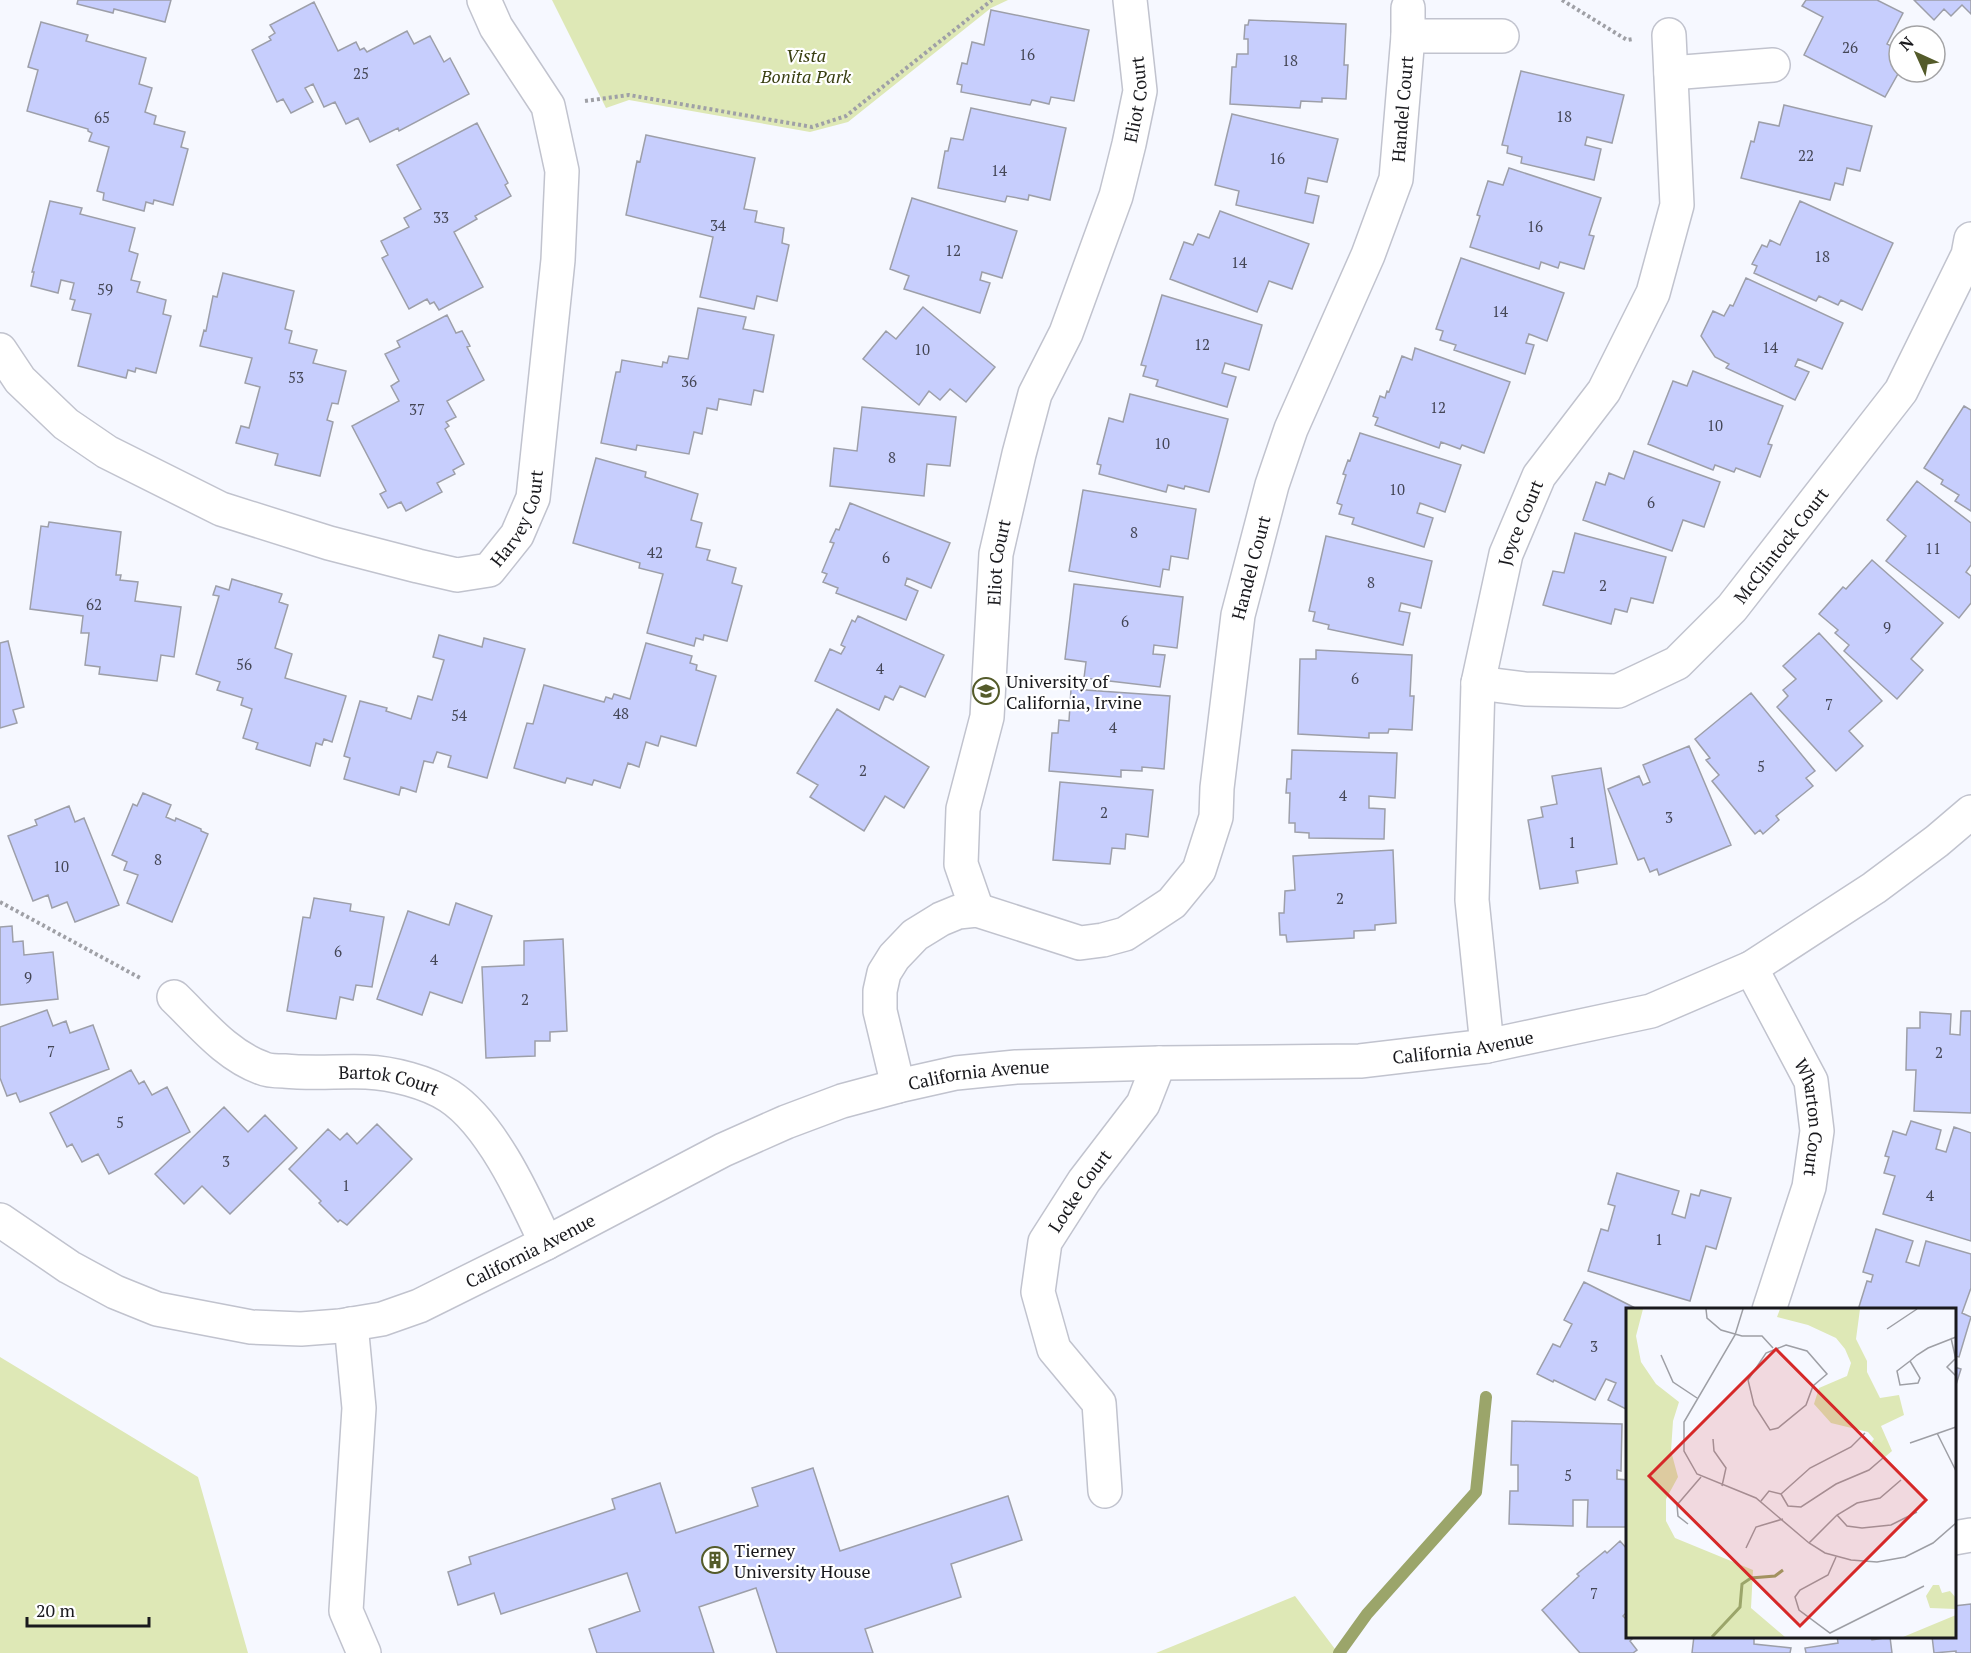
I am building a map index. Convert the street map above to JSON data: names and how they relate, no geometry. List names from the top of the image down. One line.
{"streets":{"street":["Eliot Court","Handel Court","Harvey Court","Joyce Court","McClintock Court","California Avenue","Bartok Court","Wharton Court","Locke Court"]},"crossings":[["Eliot Court","Handel Court"],["Joyce Court","McClintock Court"],["Joyce Court","California Avenue"],["California Avenue","Bartok Court"],["California Avenue","Wharton Court"],["California Avenue","Locke Court"]],"parks":["Vista Bonita Park"],"places":{"school or university":["University of California, Irvine"],"building":["Tierney University House"]},"house_numbers":["26","16","18","25","18","65","22","16","14","33","34","16","12","18","14","59","14","12","14","10","53","36","12","37","10","10","8","10","6","8","11","42","6","8","2","62","6","9","56","4","6","7","48","54","4","5","2","4","2","3","1","8","10","2","6","4","9","2","7","2","5","3","1","4","1","3","5","7"],"scale_bar":"20 m","north":"top left"}
